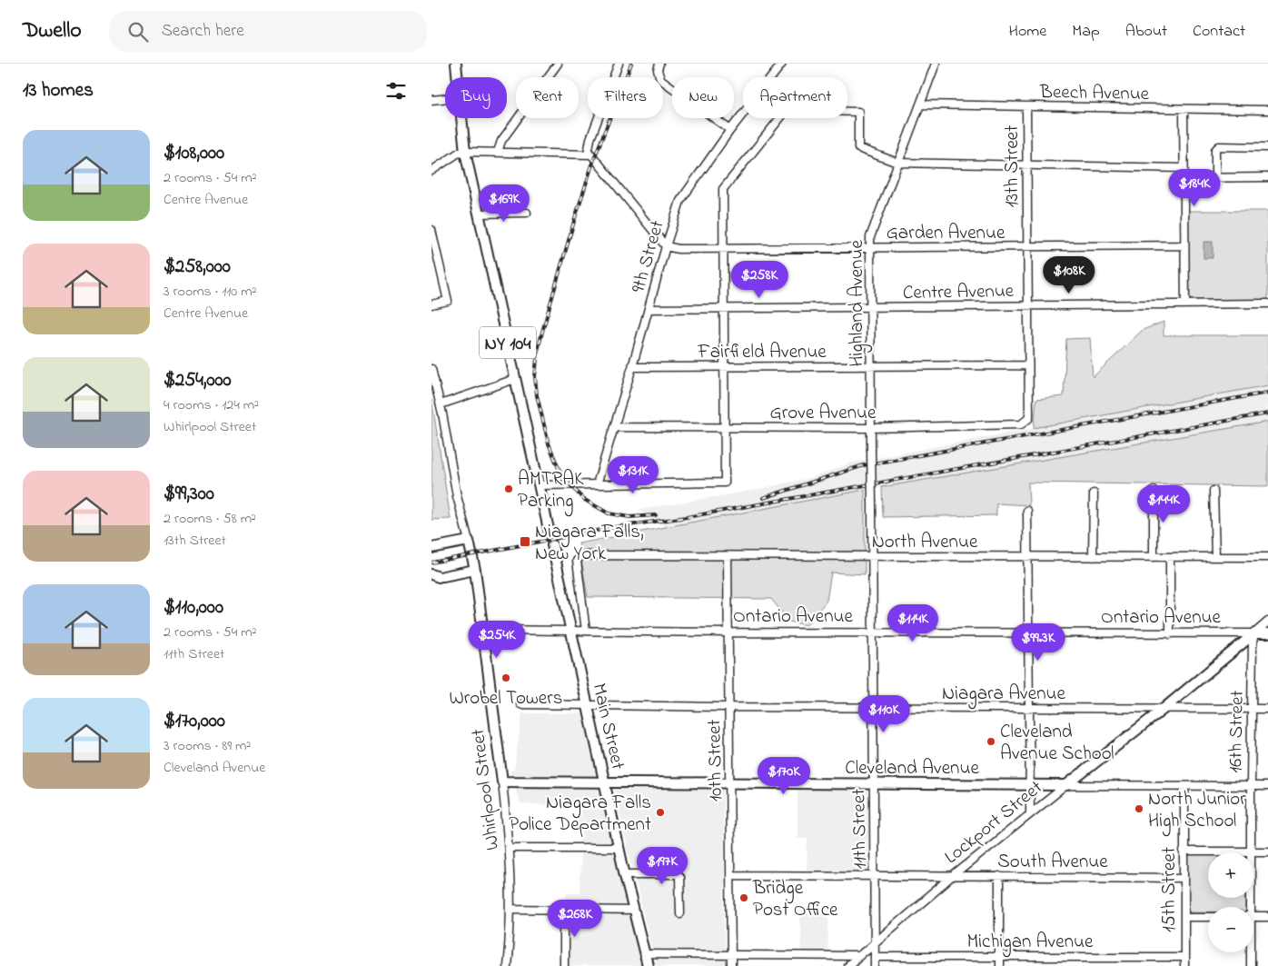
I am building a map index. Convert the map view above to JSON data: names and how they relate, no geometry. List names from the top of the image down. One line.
{"streets":{"main road":["NY 104","Ontario Avenue","Main Street","Cleveland Avenue","Whirlpool Street","Lockport Street"],"street":["Beech Avenue","13th Street","Garden Avenue","9th Street","Centre Avenue","Highland Avenue","Fairfield Avenue","Grove Avenue","North Avenue","Niagara Avenue","16th Street","10th Street","11th Street","South Avenue","15th Street","Michigan Avenue"]},"crossings":[["Beech Avenue","13th Street"],["Beech Avenue","Highland Avenue"],["13th Street","Garden Avenue"],["13th Street","Centre Avenue"],["13th Street","Fairfield Avenue"],["13th Street","Grove Avenue"],["Garden Avenue","9th Street"],["Garden Avenue","Highland Avenue"],["9th Street","Centre Avenue"],["9th Street","Fairfield Avenue"],["9th Street","Grove Avenue"],["Centre Avenue","Highland Avenue"],["Highland Avenue","Fairfield Avenue"],["Highland Avenue","Grove Avenue"],["Highland Avenue","11th Street"],["North Avenue","Ontario Avenue"],["North Avenue","10th Street"],["North Avenue","11th Street"],["Ontario Avenue","Main Street"],["Ontario Avenue","16th Street"],["Ontario Avenue","10th Street"],["Ontario Avenue","Whirlpool Street"],["Ontario Avenue","Lockport Street"],["Ontario Avenue","11th Street"],["Niagara Avenue","Main Street"],["Niagara Avenue","16th Street"],["Niagara Avenue","10th Street"],["Niagara Avenue","Lockport Street"],["Niagara Avenue","11th Street"],["Main Street","Cleveland Avenue"],["16th Street","Cleveland Avenue"],["16th Street","Lockport Street"],["10th Street","Cleveland Avenue"],["10th Street","South Avenue"],["Cleveland Avenue","Whirlpool Street"],["Cleveland Avenue","Lockport Street"],["Cleveland Avenue","11th Street"],["Cleveland Avenue","15th Street"],["Lockport Street","11th Street"],["Lockport Street","South Avenue"],["11th Street","South Avenue"],["11th Street","Michigan Avenue"],["South Avenue","15th Street"],["15th Street","Michigan Avenue"]],"places":{"other":["AMTRAK Parking","Wrobel Towers","Cleveland Avenue School","North Junior High School","Niagara Falls Police Department","Bridge Post Office"],"transit":["Niagara Falls, New York"]},"page":{"header":"Dwello","search":"Search here","nav":["Home","Map","About","Contact"],"heading":"13 homes","chip":["Buy","Rent","Filters","New","Apartment"],"list":[{"name":"$108,000","note":"2 rooms · 54 m² · Centre Avenue"},{"name":"$258,000","note":"3 rooms · 110 m² · Centre Avenue"},{"name":"$254,000","note":"4 rooms · 124 m² · Whirlpool Street"},{"name":"$99,300","note":"2 rooms · 58 m² · 13th Street"},{"name":"$110,000","note":"2 rooms · 54 m² · 11th Street"},{"name":"$170,000","note":"3 rooms · 89 m² · Cleveland Avenue"}],"price":["$184K","$169K","$108K","$258K","$131K","$144K","$114K","$254K","$99.3K","$110K","$170K","$197K","$268K"],"map_buttons":["+","−"]}}
